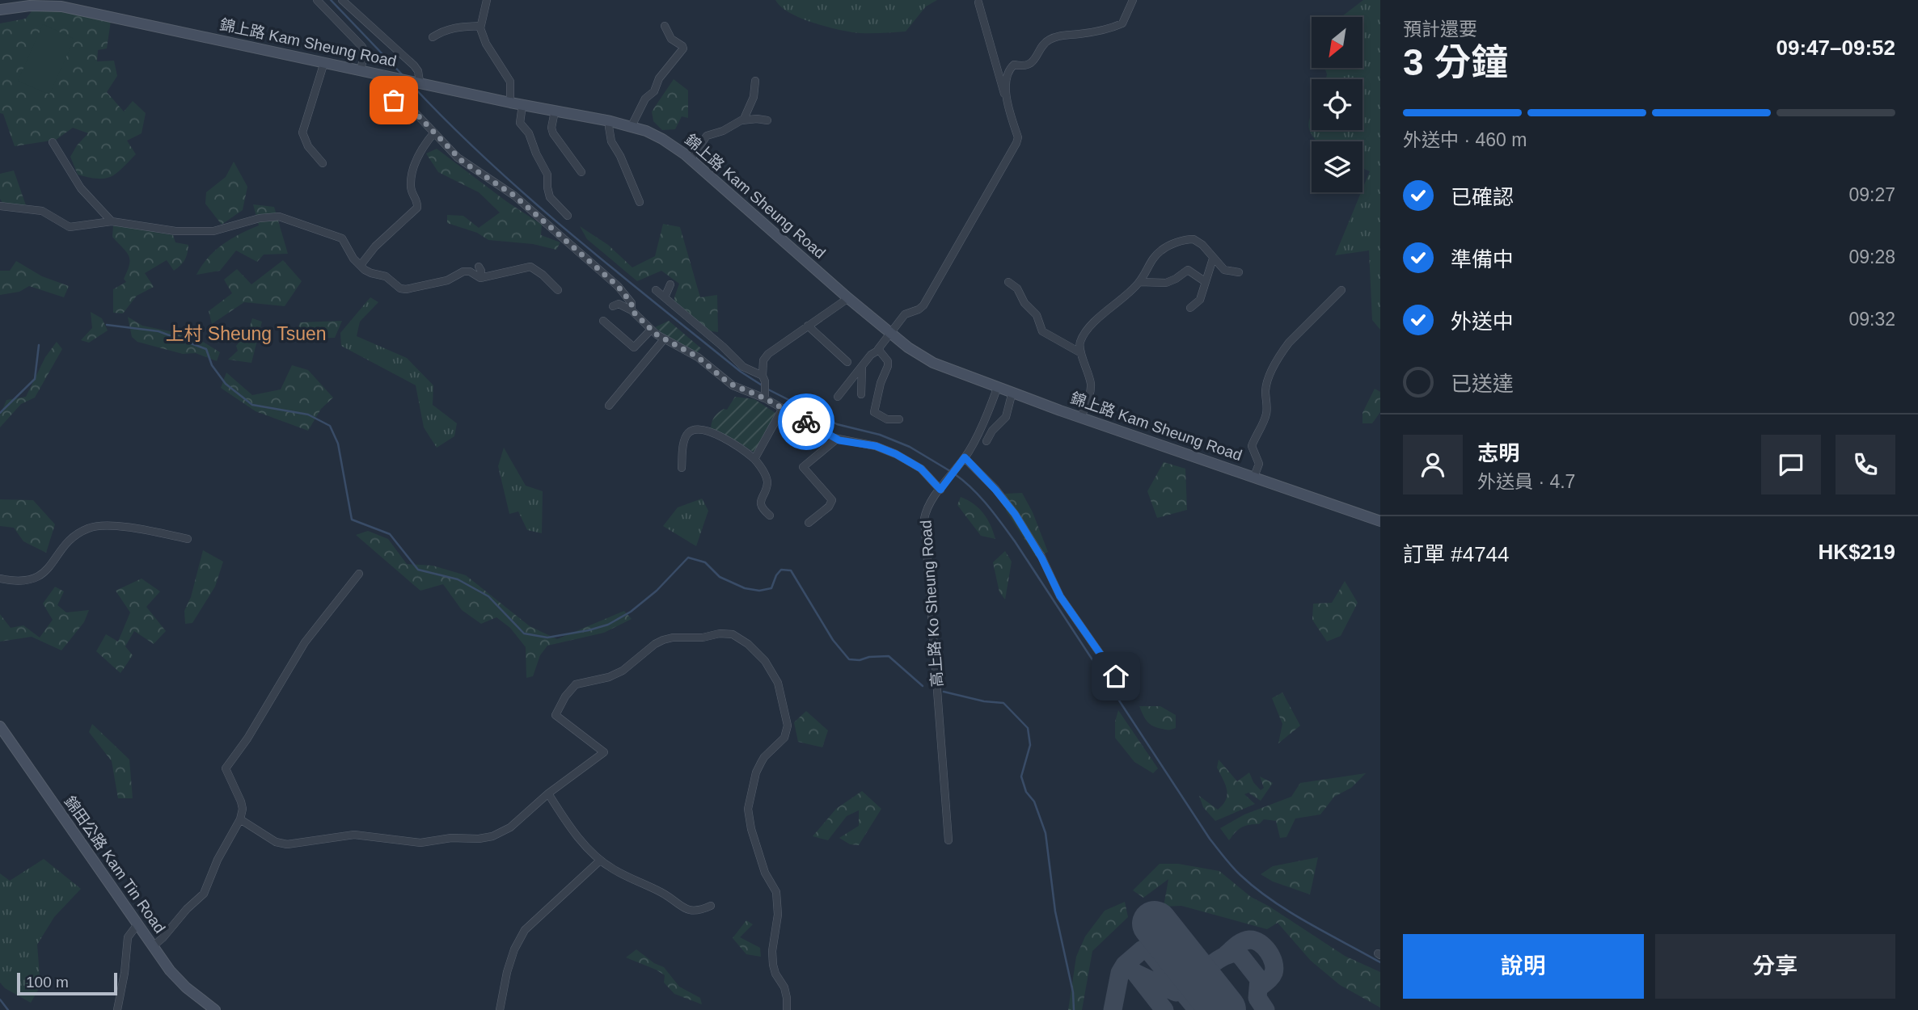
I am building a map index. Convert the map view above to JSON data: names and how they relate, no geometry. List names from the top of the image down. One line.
{"streets":{"main road":["錦上路 Kam Sheung Road","錦田公路 Kam Tin Road"],"street":["高上路 Ko Sheung Road"]},"crossings":[["錦上路 Kam Sheung Road","高上路 Ko Sheung Road"]],"districts":["上村 Sheung Tsuen"],"scale_bar":"100 m","north":"bottom left","page":{"heading":["3 分鐘","預計還要","09:47–09:52"],"panel":["志明","外送員 · 4.7","訂單 #4744","HK$219"],"bar":"外送中 · 460 m","list":[["已確認","09:27"],["準備中","09:28"],["外送中","09:32"],"已送達"],"buttons":["說明","分享"],"scale":"100 m"}}
